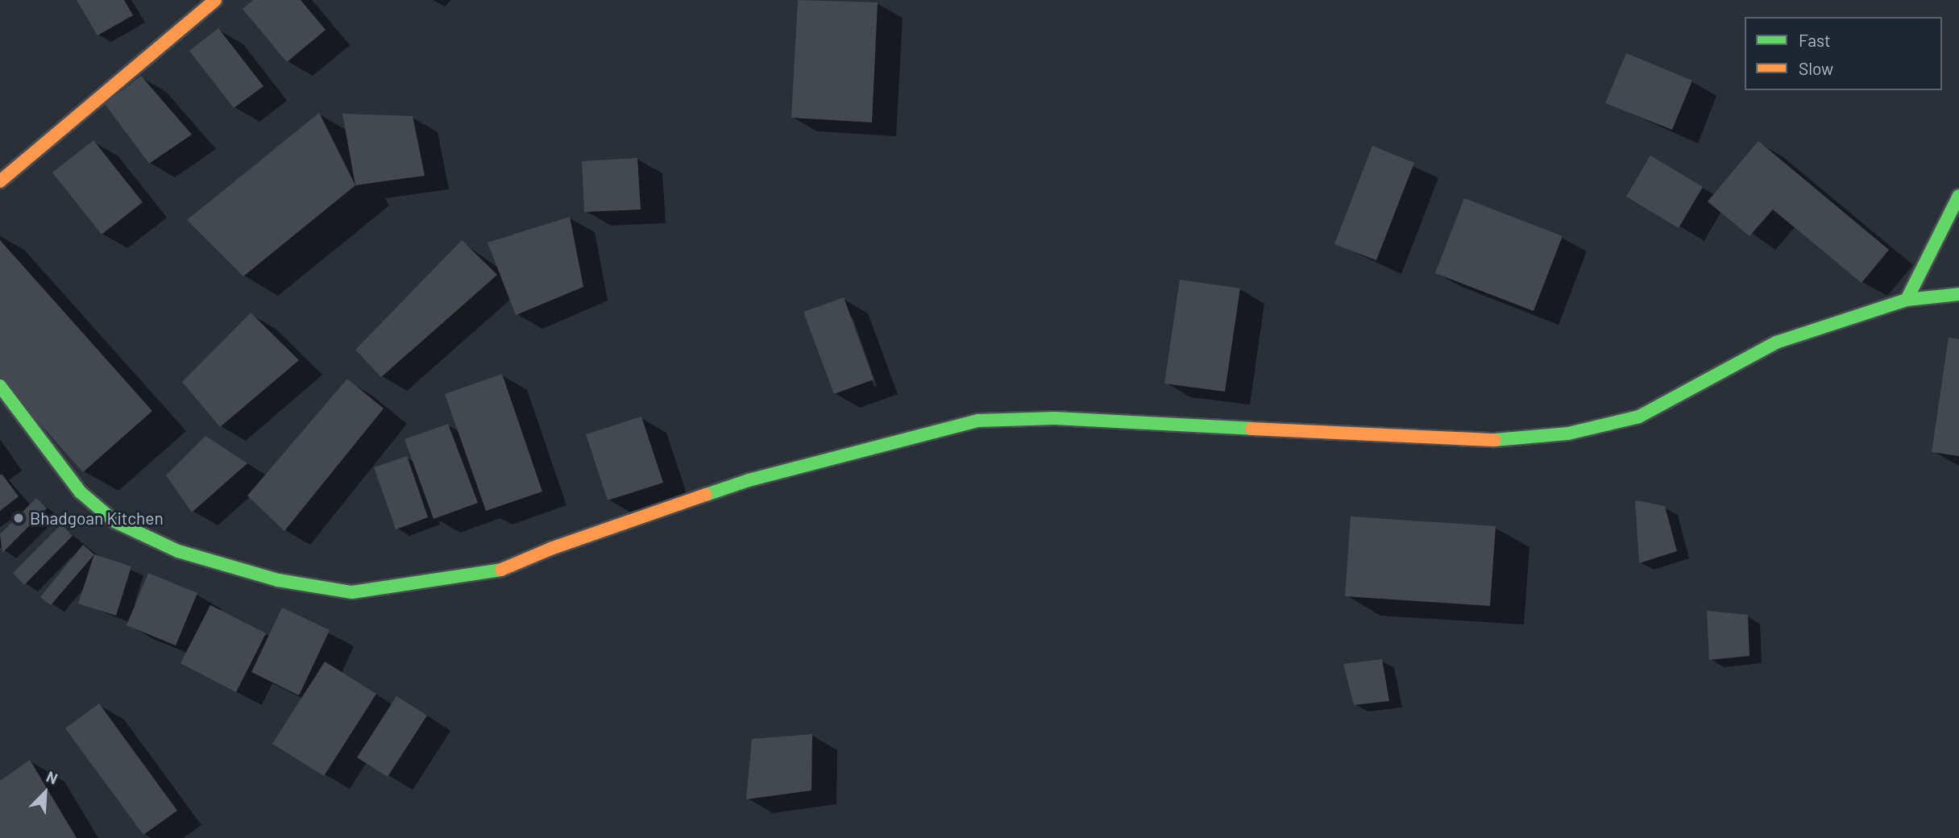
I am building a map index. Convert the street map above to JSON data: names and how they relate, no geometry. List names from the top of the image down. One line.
{"places":["Bhadgoan Kitchen"],"legend":["Fast","Slow"],"north":"top right"}
